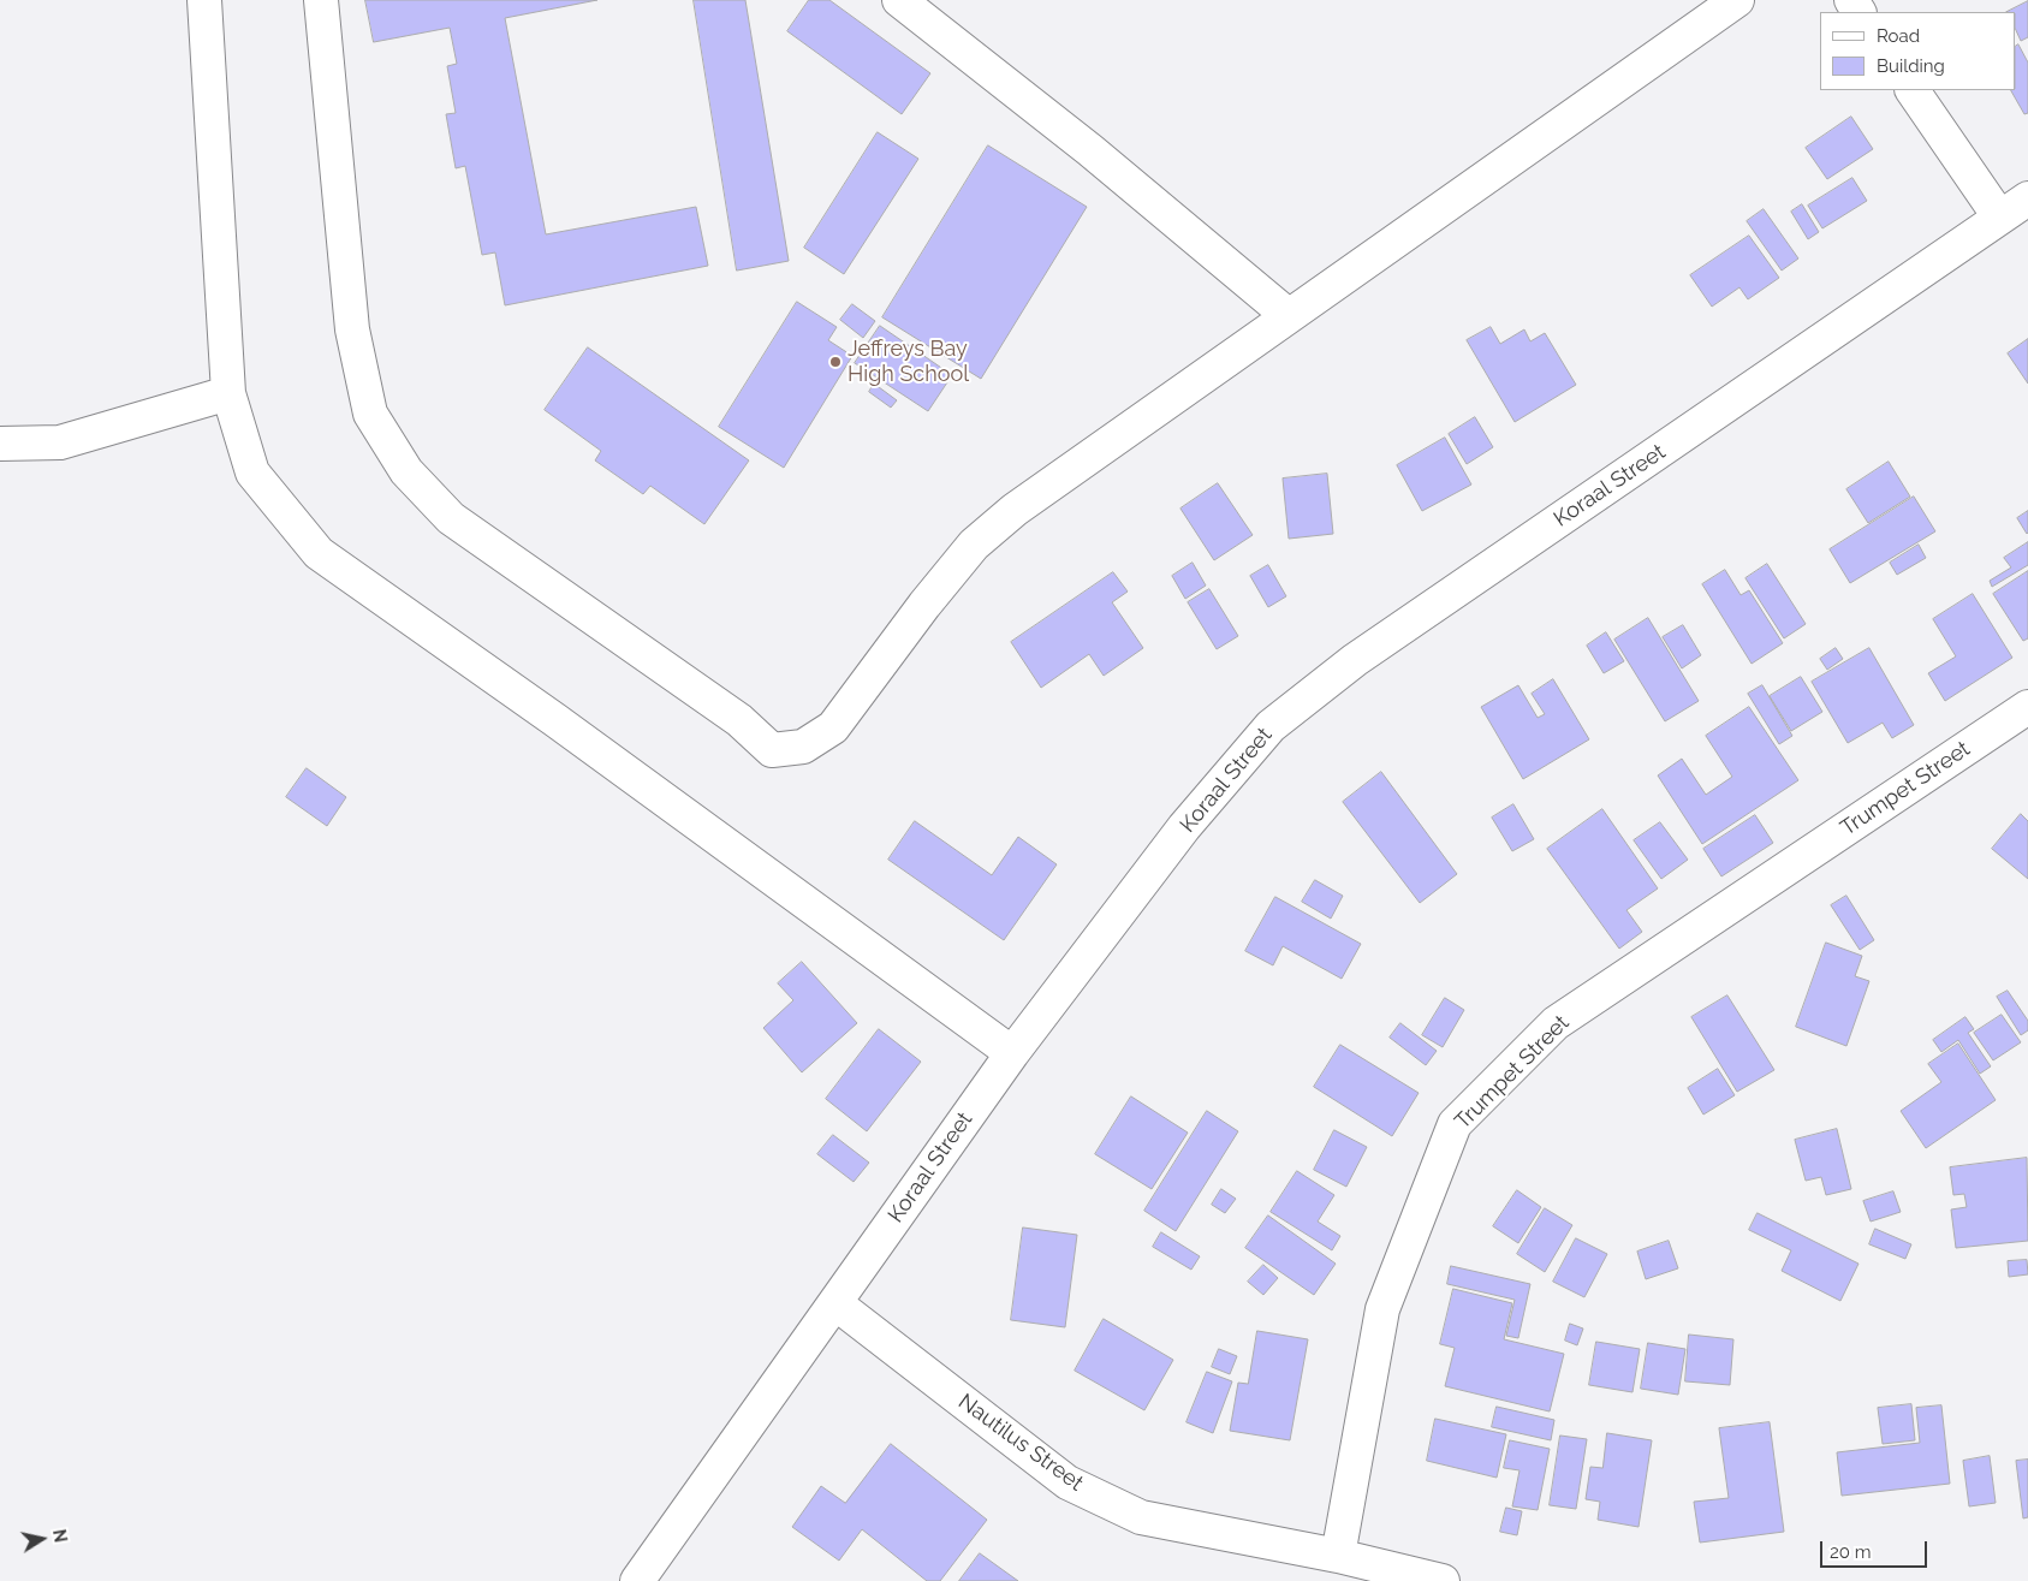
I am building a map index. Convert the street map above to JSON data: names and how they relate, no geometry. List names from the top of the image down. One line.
{"streets":{"street":["Koraal Street","Trumpet Street","Nautilus Street"]},"crossings":[["Koraal Street","Nautilus Street"],["Trumpet Street","Nautilus Street"]],"places":["Jeffreys Bay High School"],"legend":["Road","Building"],"scale_bar":"20 m","north":"right"}
